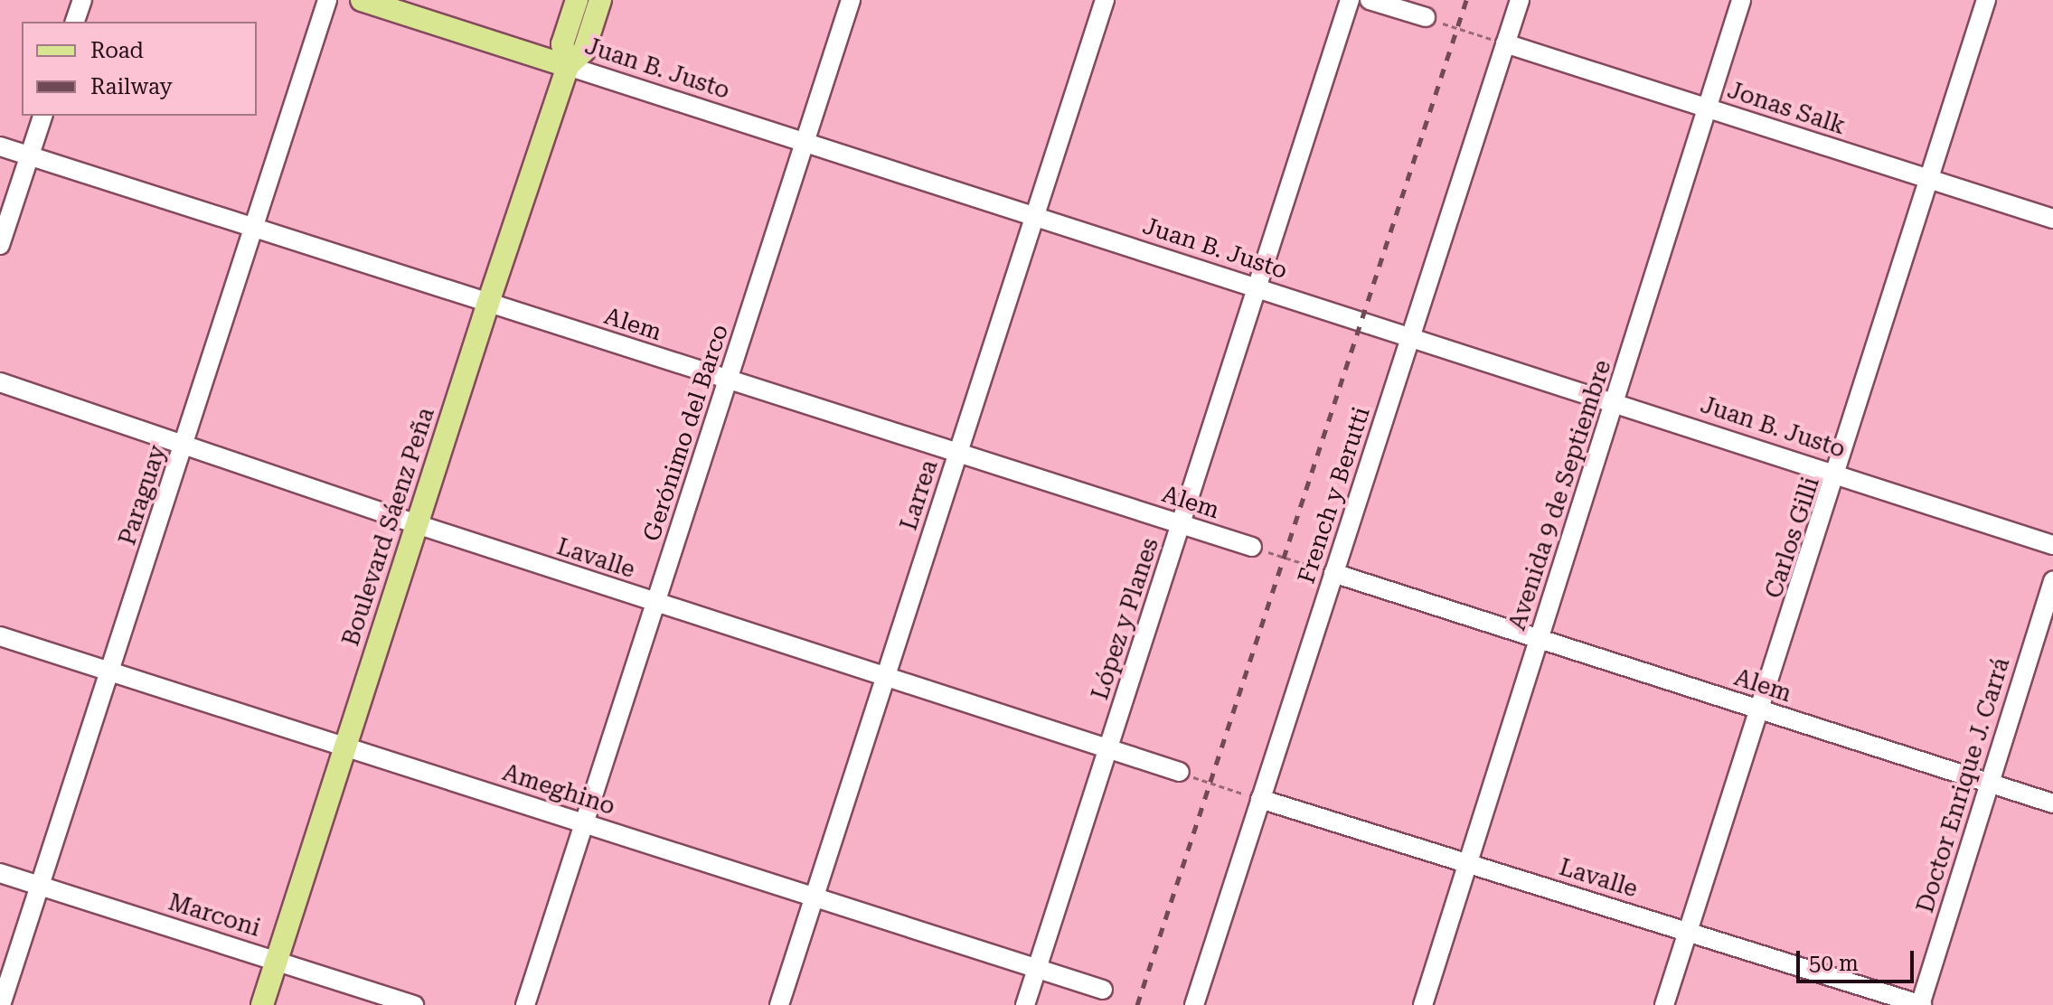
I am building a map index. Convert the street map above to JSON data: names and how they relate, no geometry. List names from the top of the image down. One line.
{"streets":{"main road":["Juan B. Justo","Boulevard Sáenz Peña"],"street":["Jonas Salk","Alem","Gerónimo del Barco","Paraguay","Larrea","French y Berutti","Avenida 9 de Septiembre","Carlos Gilli","Lavalle","López y Planes","Doctor Enrique J. Carrá","Ameghino","Marconi"]},"crossings":[["Juan B. Justo","Gerónimo del Barco"],["Juan B. Justo","Larrea"],["Juan B. Justo","French y Berutti"],["Juan B. Justo","Avenida 9 de Septiembre"],["Juan B. Justo","Boulevard Sáenz Peña"],["Juan B. Justo","Carlos Gilli"],["Juan B. Justo","López y Planes"],["Jonas Salk","French y Berutti"],["Jonas Salk","Avenida 9 de Septiembre"],["Jonas Salk","Carlos Gilli"],["Alem","Gerónimo del Barco"],["Alem","Paraguay"],["Alem","Larrea"],["Alem","French y Berutti"],["Alem","Avenida 9 de Septiembre"],["Alem","Boulevard Sáenz Peña"],["Alem","Carlos Gilli"],["Alem","López y Planes"],["Alem","Doctor Enrique J. Carrá"],["Gerónimo del Barco","Lavalle"],["Gerónimo del Barco","Ameghino"],["Paraguay","Lavalle"],["Paraguay","Ameghino"],["Paraguay","Marconi"],["Larrea","Lavalle"],["Larrea","Ameghino"],["French y Berutti","Lavalle"],["Avenida 9 de Septiembre","Lavalle"],["Boulevard Sáenz Peña","Lavalle"],["Boulevard Sáenz Peña","Ameghino"],["Boulevard Sáenz Peña","Marconi"],["Carlos Gilli","Lavalle"],["Lavalle","López y Planes"],["Lavalle","Doctor Enrique J. Carrá"],["López y Planes","Ameghino"]],"legend":["Road","Railway"],"scale_bar":"50 m"}
